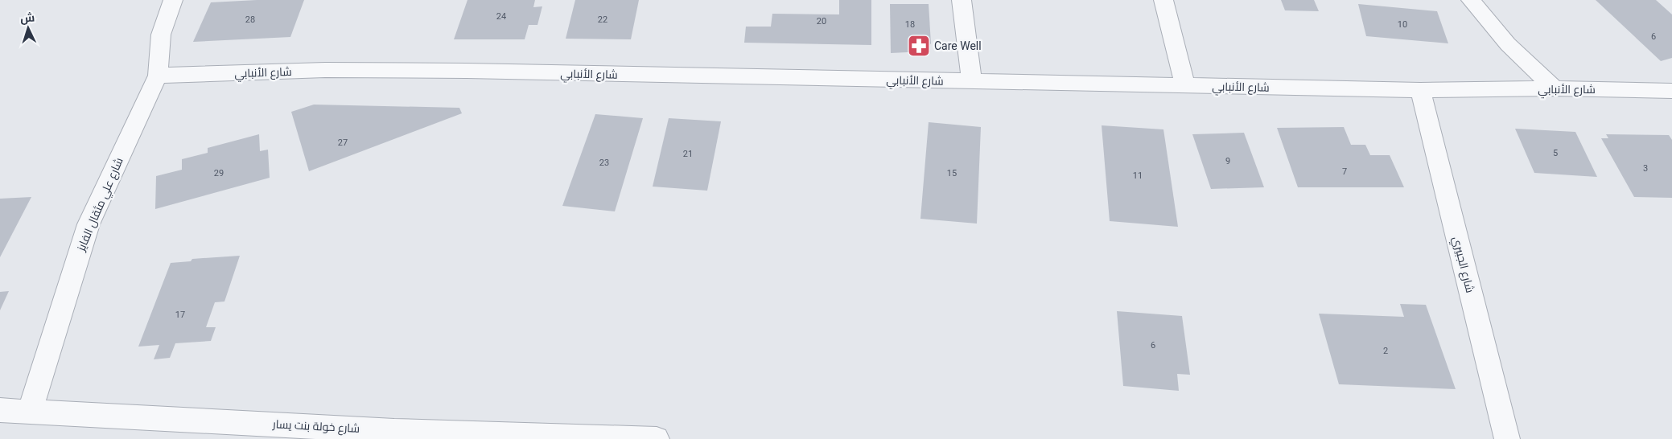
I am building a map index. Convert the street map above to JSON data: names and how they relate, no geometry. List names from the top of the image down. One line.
{"streets":{"street":["شارع الأنبابي","شارع علي مثقال الفايز","شارع الجبيري","شارع خولة بنت يسار"]},"crossings":[["شارع الأنبابي","شارع علي مثقال الفايز"],["شارع الأنبابي","شارع الجبيري"],["شارع علي مثقال الفايز","شارع خولة بنت يسار"]],"places":{"pharmacy":["Care Well"]},"house_numbers":["24","28","22","20","18","10","6","27","5","21","9","23","3","7","29","15","11","17","6","2"],"north":"top"}
